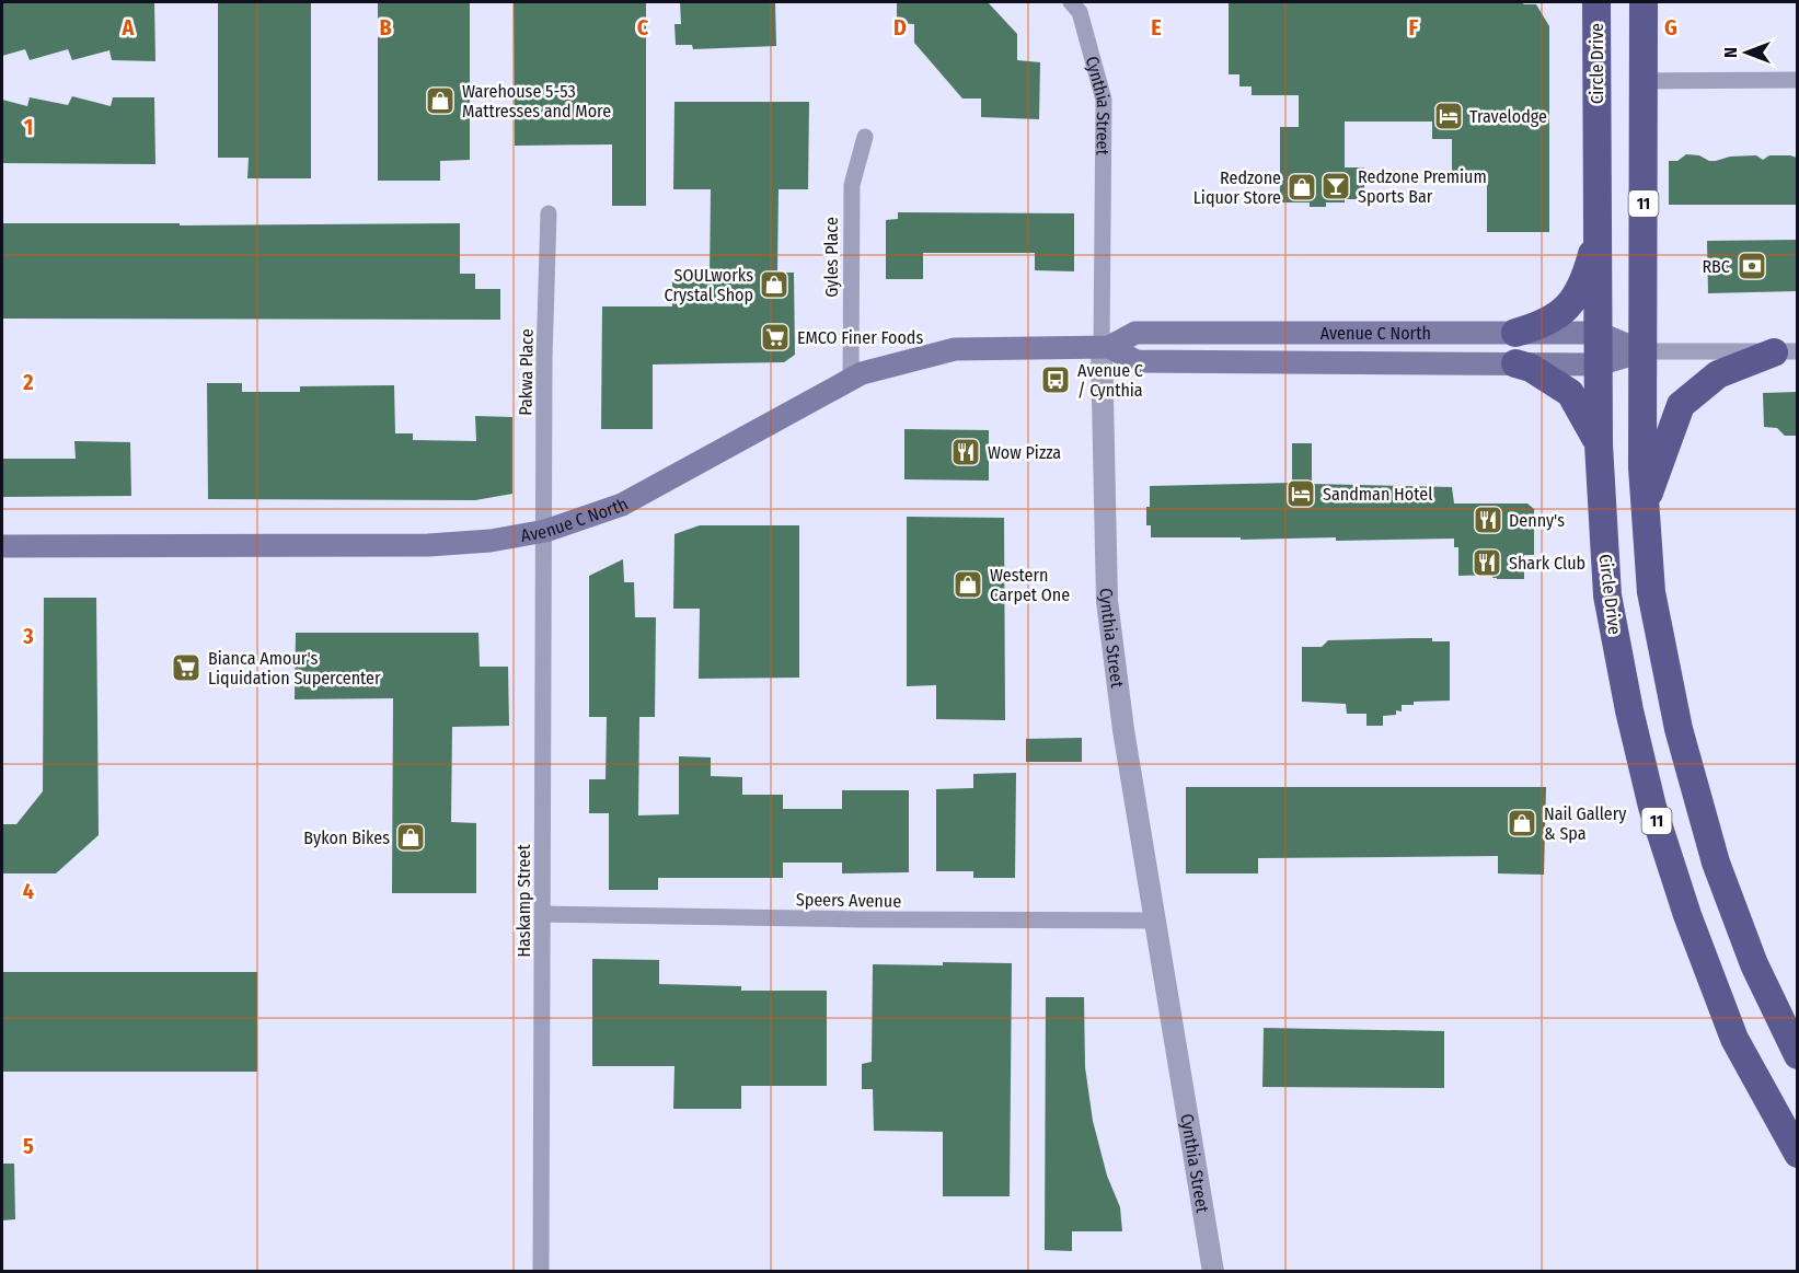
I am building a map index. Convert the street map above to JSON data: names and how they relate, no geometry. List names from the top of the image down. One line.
{"streets":{"highway":["Circle Drive","11"],"main road":["Avenue C North"],"street":["Cynthia Street","Gyles Place","Pakwa Place","Speers Avenue","Haskamp Street"]},"crossings":[["Circle Drive","Avenue C North"],["Cynthia Street","Avenue C North"],["Cynthia Street","Speers Avenue"],["11","Avenue C North"],["Gyles Place","Avenue C North"],["Avenue C North","Pakwa Place"],["Avenue C North","Haskamp Street"],["Pakwa Place","Haskamp Street"],["Speers Avenue","Haskamp Street"]],"places":{"shop":["Warehouse 5-53 Mattresses and More","Redzone Liquor Store","SOULworks Crystal Shop","Western Carpet One","Nail Gallery & Spa","Bykon Bikes"],"hotel":["Travelodge","Sandman Hotel"],"bar":["Redzone Premium Sports Bar"],"bank":["RBC"],"supermarket":["EMCO Finer Foods","Bianca Amour's Liquidation Supercenter"],"bus stop":["Avenue C / Cynthia"],"restaurant":["Wow Pizza","Denny's","Shark Club"]},"north":"left","grid":{"columns":["A","B","C","D","E","F","G"],"rows":["1","2","3","4","5"]}}
